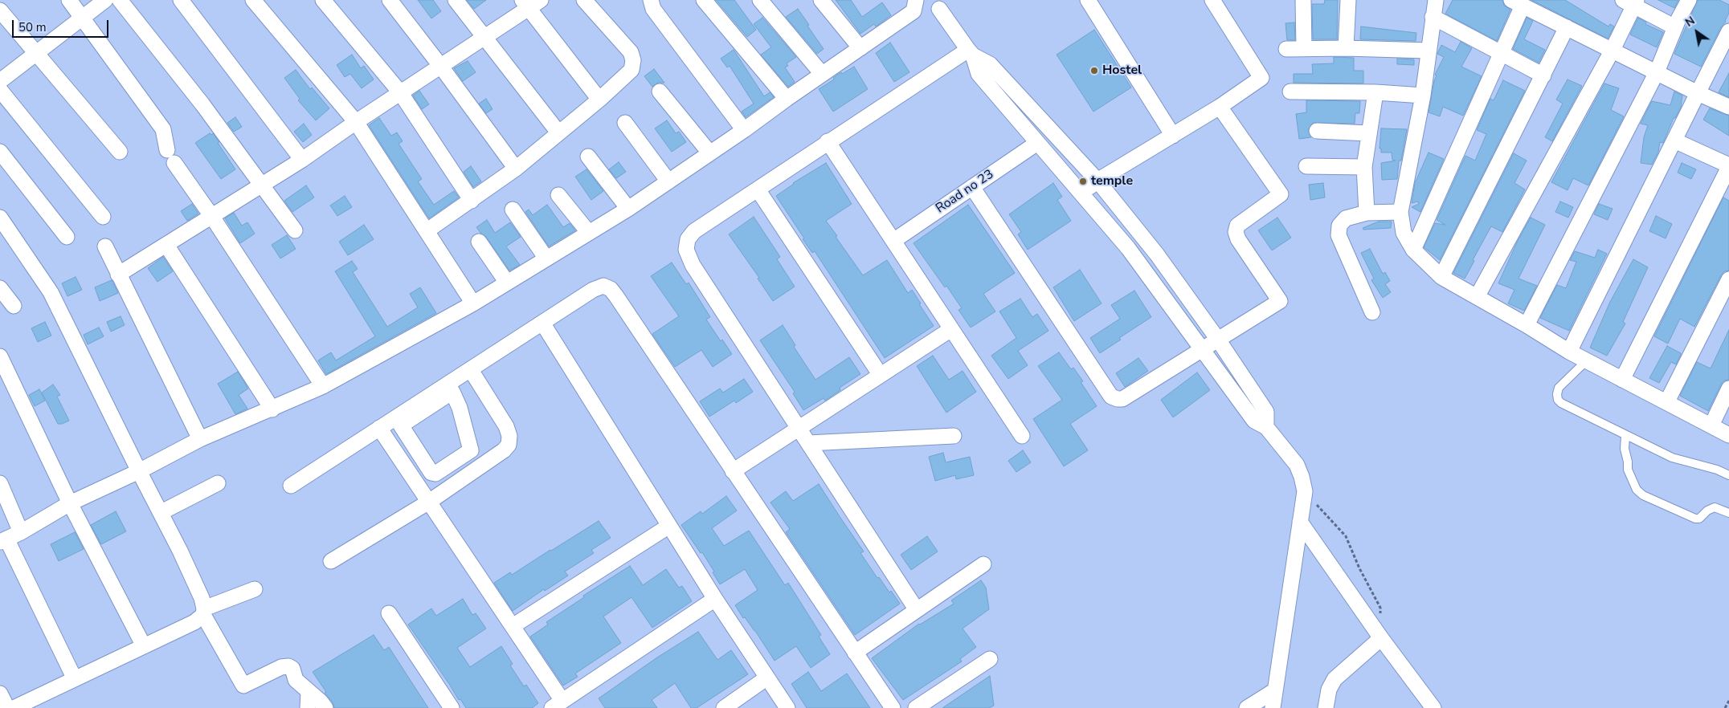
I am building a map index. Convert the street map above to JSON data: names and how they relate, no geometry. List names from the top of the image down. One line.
{"streets":{"street":["Road no 23"]},"places":["Hostel","temple"],"scale_bar":"50 m","north":"top left"}
